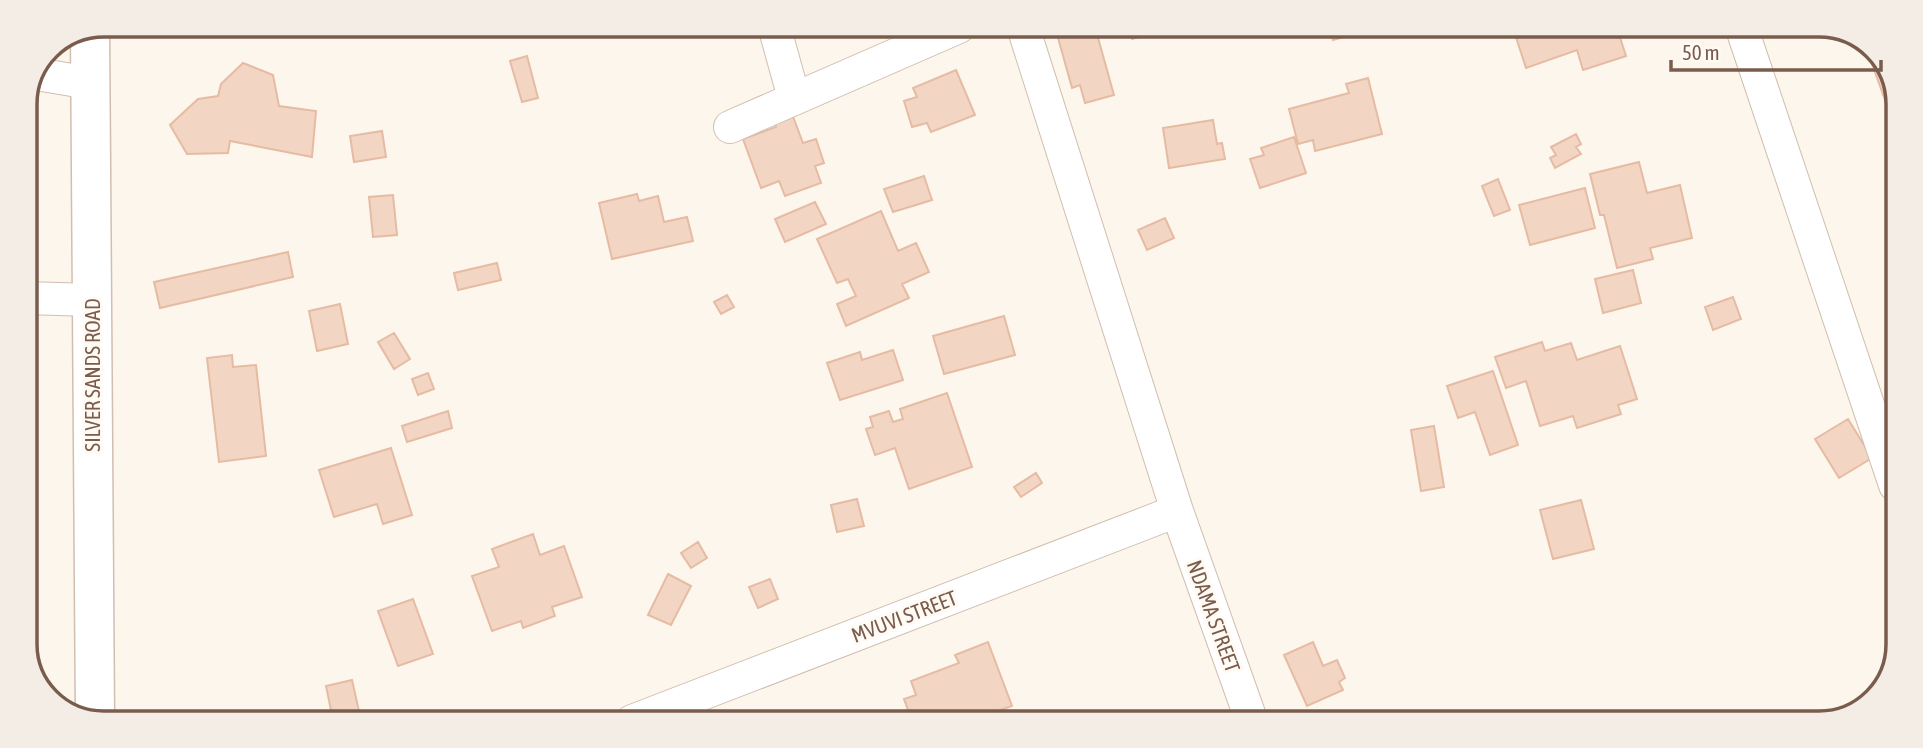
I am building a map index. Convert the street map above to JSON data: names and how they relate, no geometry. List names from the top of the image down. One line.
{"streets":{"street":["SILVER SANDS ROAD","MVUVI STREET","NDAMA STREET"]},"crossings":[["MVUVI STREET","NDAMA STREET"]],"scale_bar":"50 m"}
